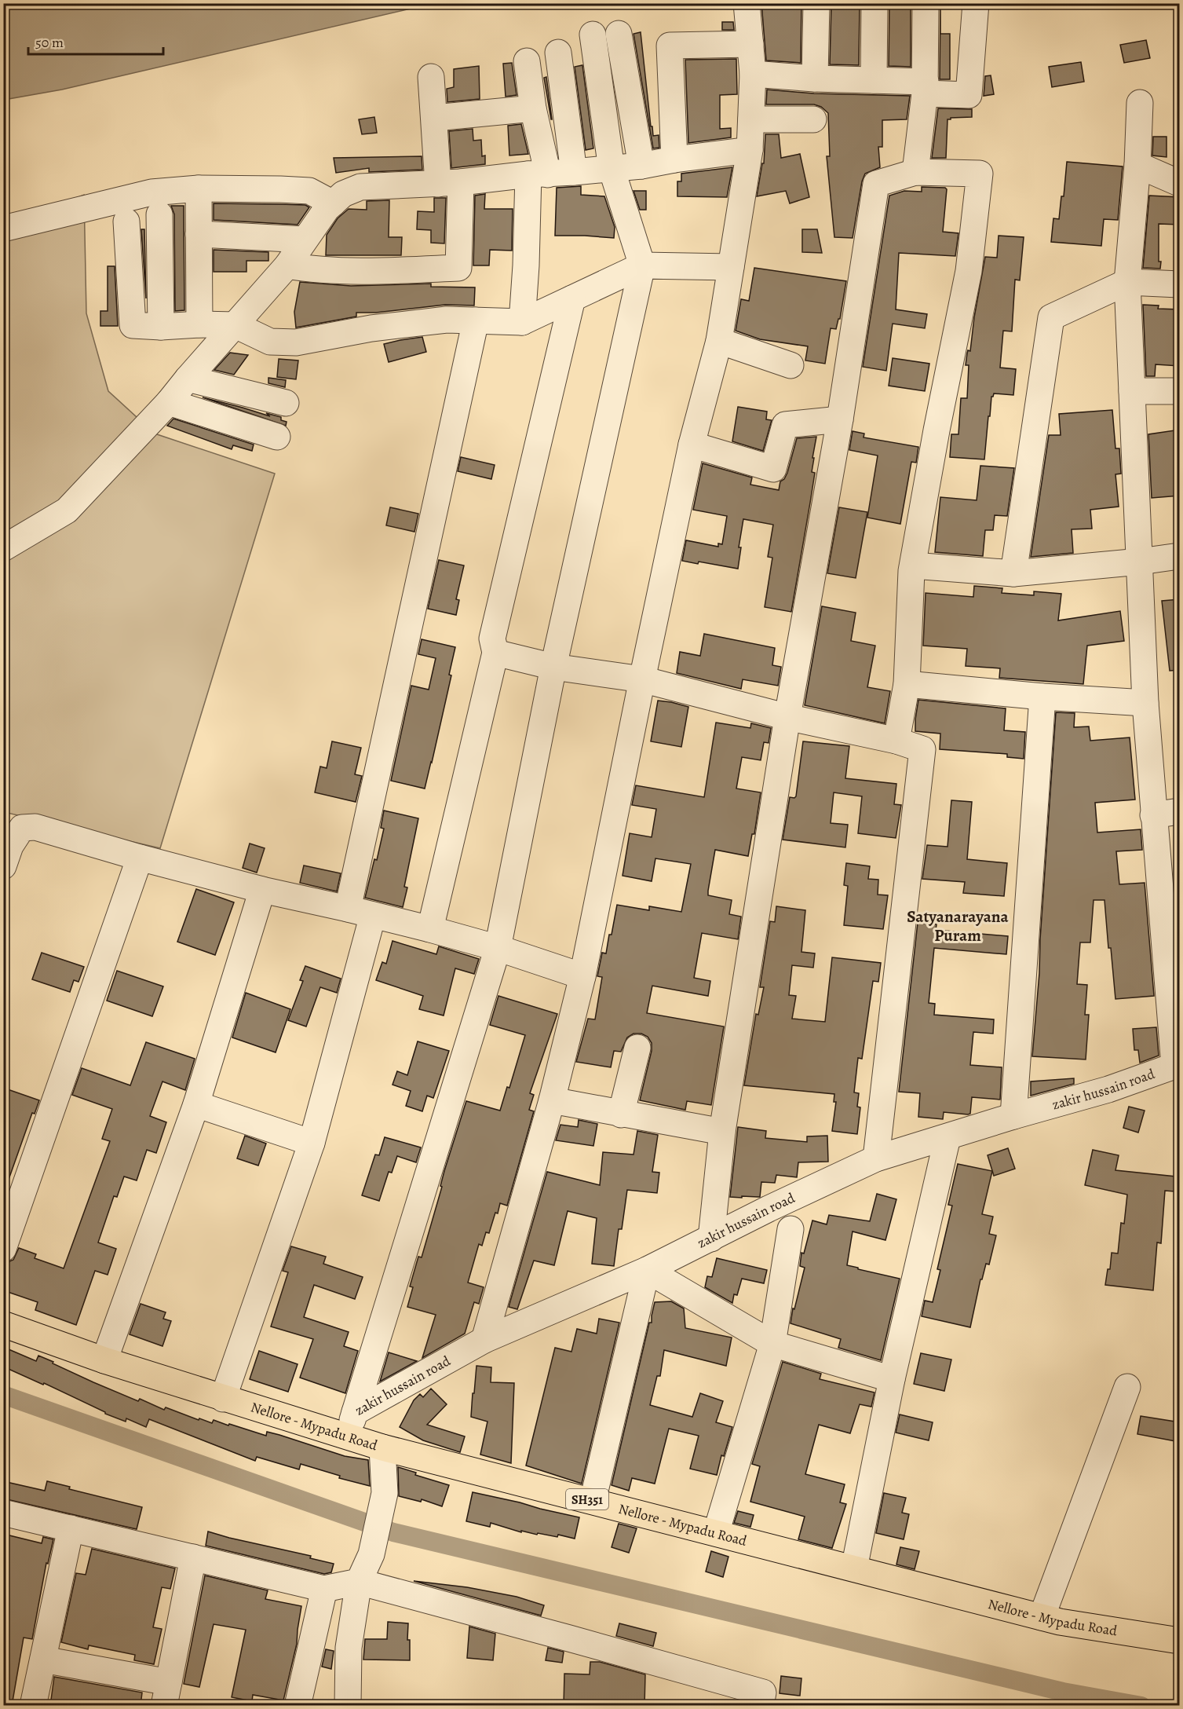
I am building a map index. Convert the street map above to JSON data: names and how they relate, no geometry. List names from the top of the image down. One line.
{"streets":{"main road":["Nellore - Mypadu Road","SH351"],"street":["zakir hussain road"]},"crossings":[["zakir hussain road","Nellore - Mypadu Road"]],"districts":["Satyanarayana Puram"],"scale_bar":"50 m"}
